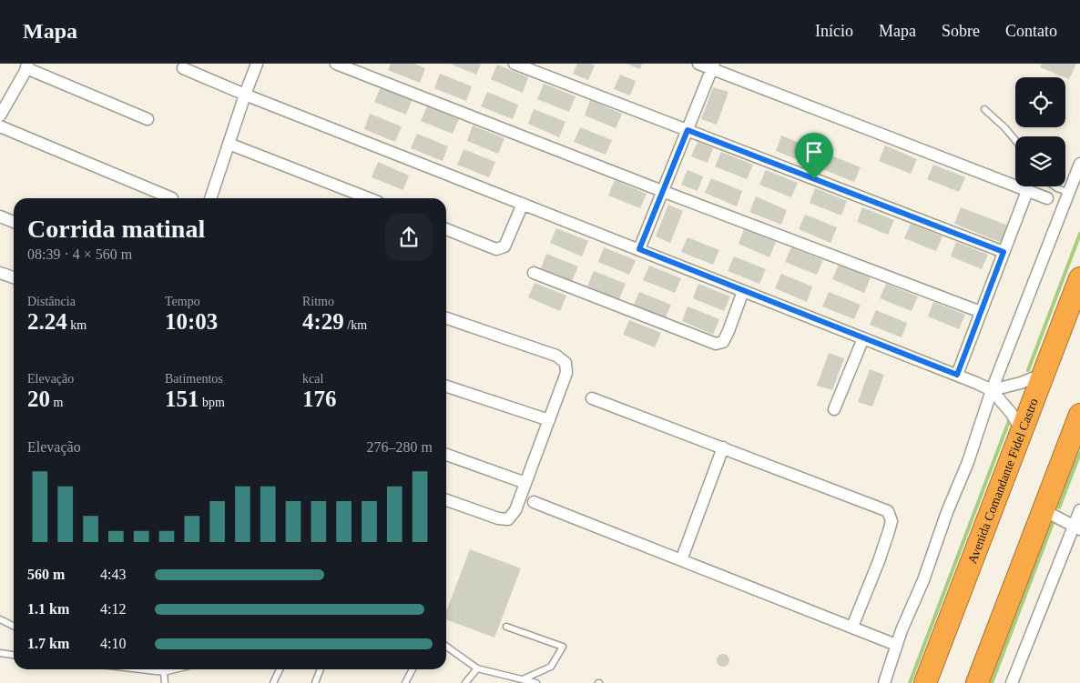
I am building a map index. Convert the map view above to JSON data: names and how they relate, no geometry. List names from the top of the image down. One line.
{"streets":{"highway":["Avenida Comandante Fidel Castro"]},"page":{"header":"Mapa","nav":["Início","Mapa","Sobre","Contato"],"heading":["Corrida matinal","08:39 · 4 × 560 m"],"stats":[["Distância","2.24 km"],["Tempo","10:03"],["Ritmo","4:29 /km"],["Elevação","20 m"],["Batimentos","151 bpm"],["kcal","176"]],"chart":["Elevação","276–280 m"],"list":[{"name":"560 m","note":"4:43"},{"name":"1.1 km","note":"4:12"},{"name":"1.7 km","note":"4:10"}]}}
